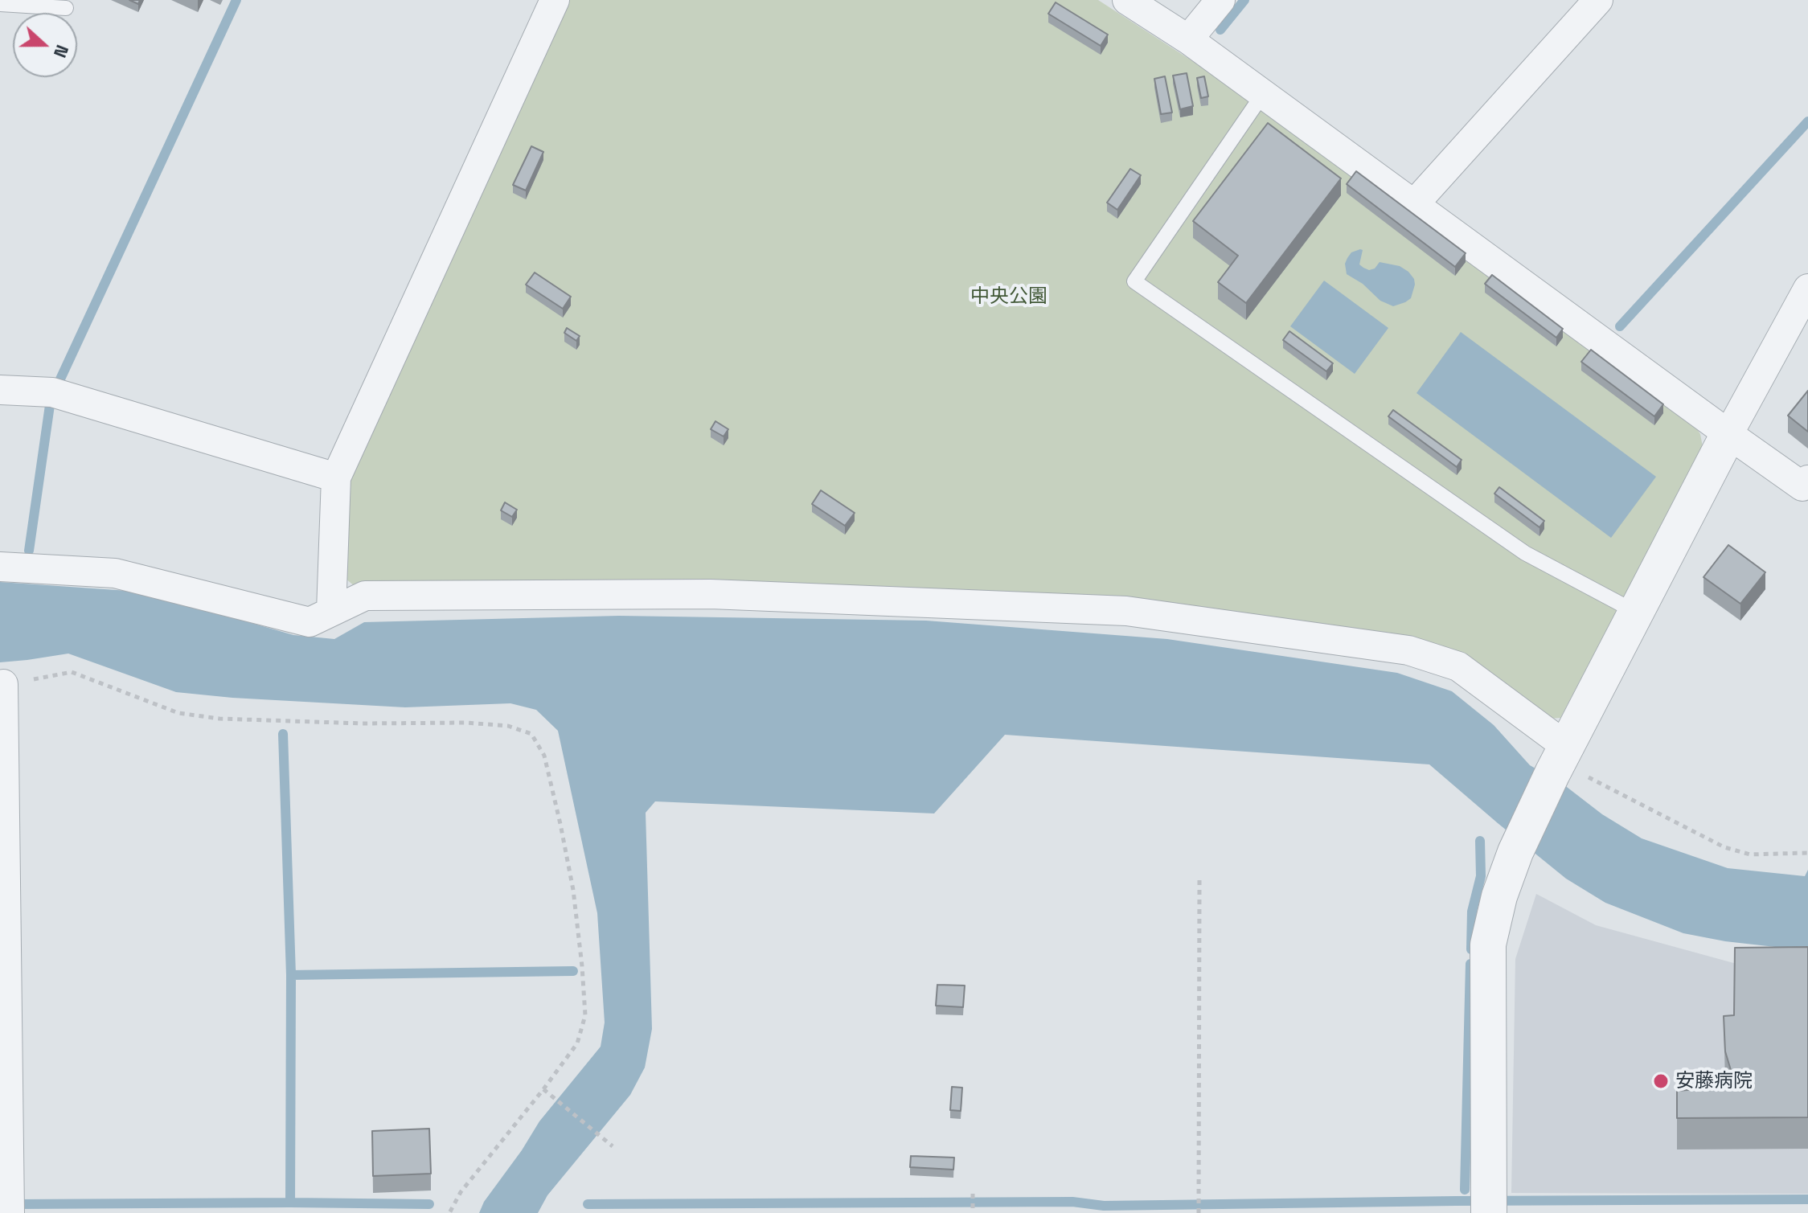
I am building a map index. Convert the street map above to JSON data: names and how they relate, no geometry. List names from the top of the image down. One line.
{"parks":["中央公園"],"places":["安藤病院"],"north":"right"}
